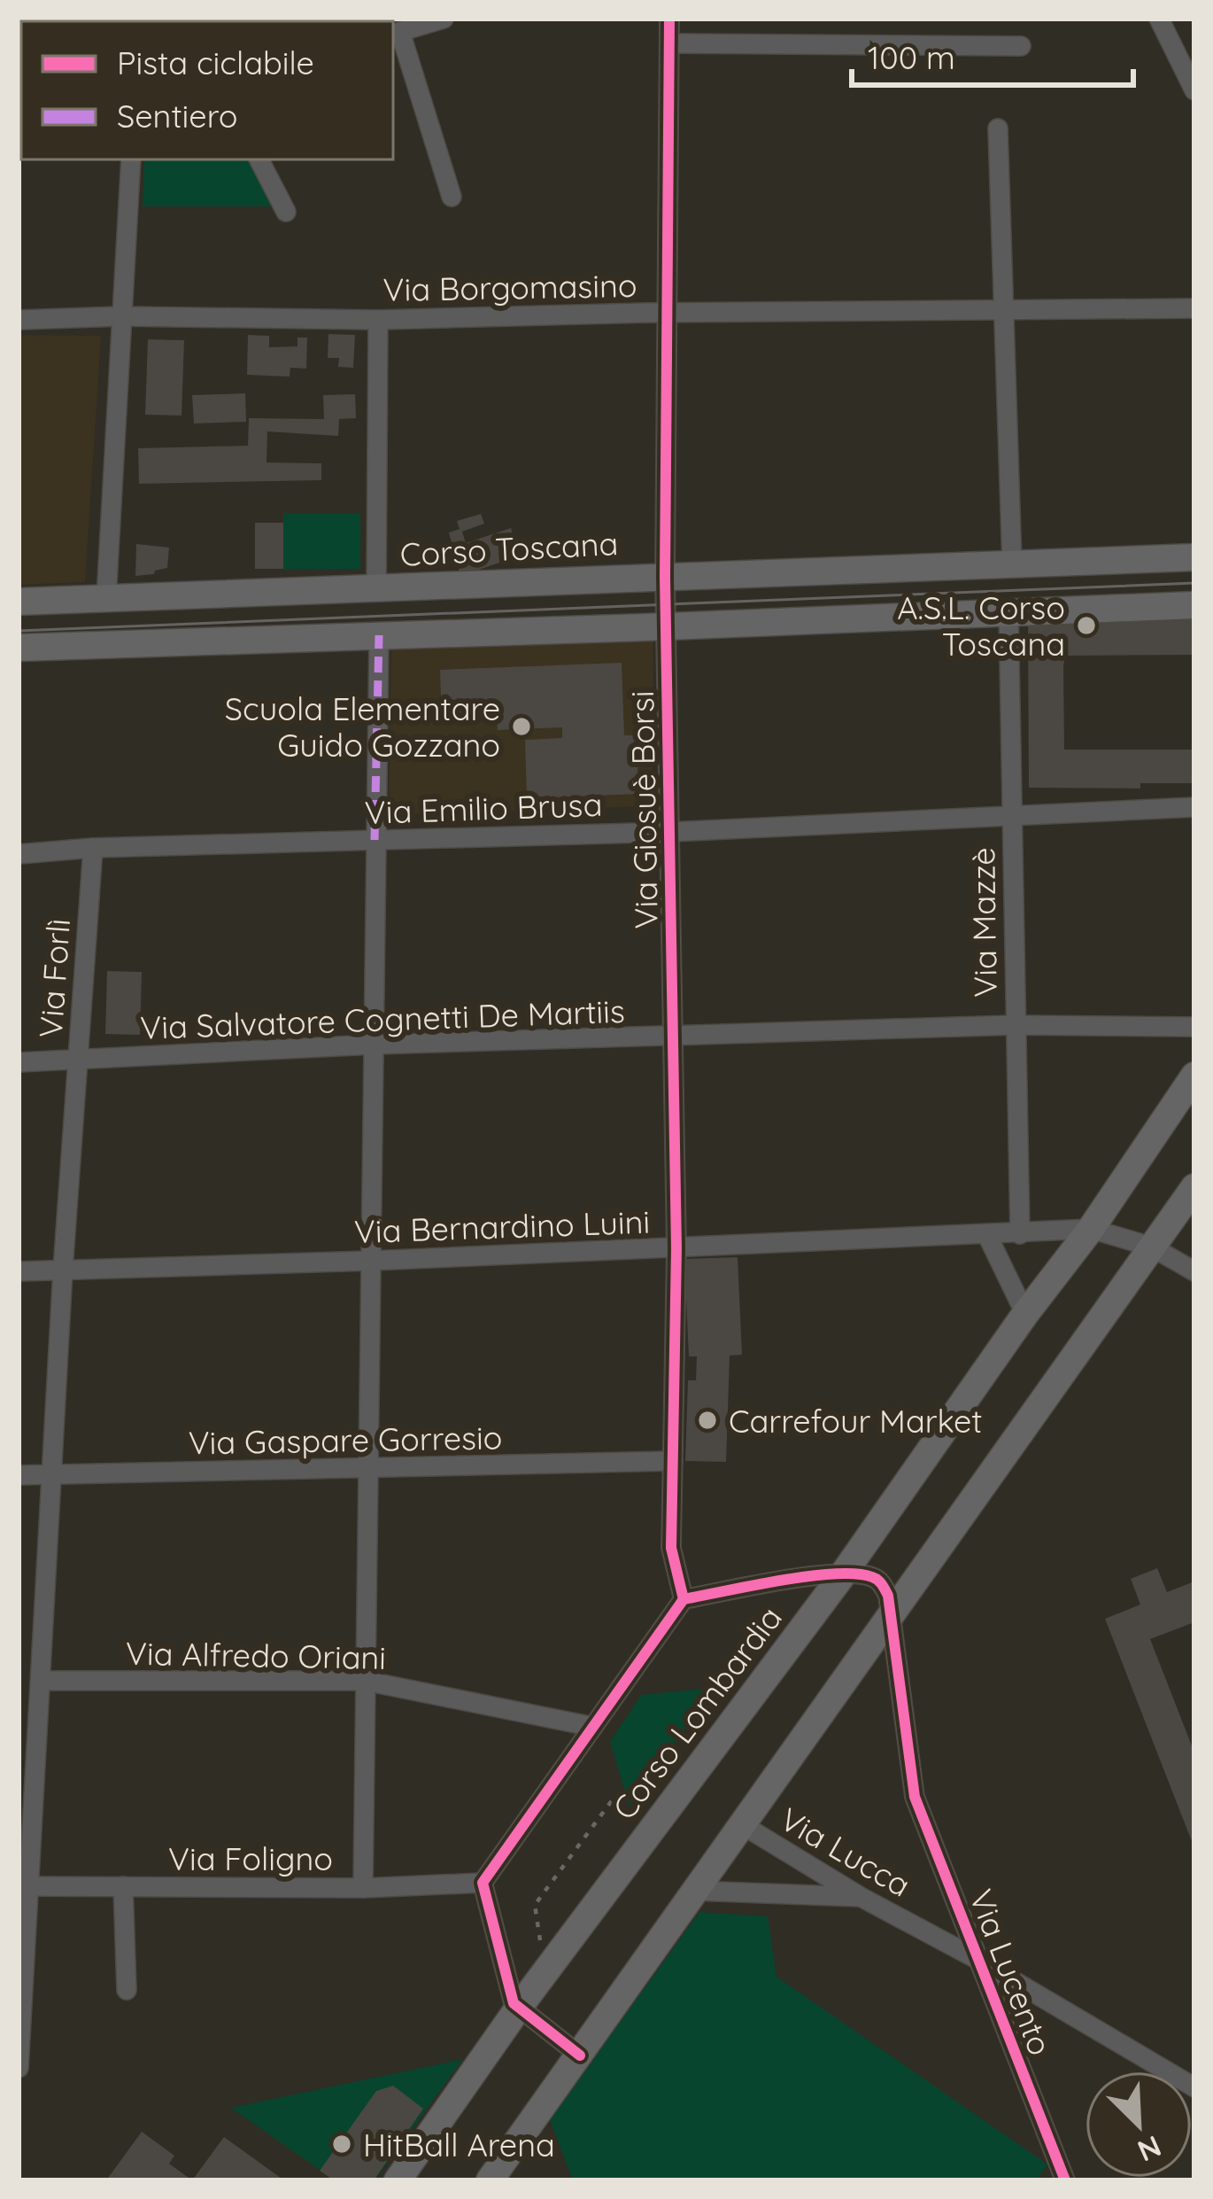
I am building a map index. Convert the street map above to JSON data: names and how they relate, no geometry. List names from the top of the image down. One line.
{"streets":{"street":["Via Borgomasino","Corso Toscana","Via Emilio Brusa","Via Giosuè Borsi","Via Mazzè","Via Forlì","Via Salvatore Cognetti De Martiis","Via Bernardino Luini","Via Gaspare Gorresio","Via Alfredo Oriani","Corso Lombardia","Via Lucca","Via Foligno","Via Lucento"]},"crossings":[["Via Borgomasino","Via Giosuè Borsi"],["Corso Toscana","Via Giosuè Borsi"],["Via Emilio Brusa","Via Giosuè Borsi"],["Via Emilio Brusa","Via Mazzè"],["Via Emilio Brusa","Via Forlì"],["Via Giosuè Borsi","Via Salvatore Cognetti De Martiis"],["Via Giosuè Borsi","Via Bernardino Luini"],["Via Giosuè Borsi","Via Gaspare Gorresio"],["Via Mazzè","Via Salvatore Cognetti De Martiis"],["Via Mazzè","Via Bernardino Luini"],["Via Forlì","Via Salvatore Cognetti De Martiis"],["Via Forlì","Via Bernardino Luini"],["Via Forlì","Via Gaspare Gorresio"],["Via Forlì","Via Alfredo Oriani"],["Via Forlì","Via Foligno"],["Via Bernardino Luini","Corso Lombardia"],["Via Lucca","Via Lucento"]],"places":["A.S.L. Corso Toscana","Scuola Elementare Guido Gozzano","Carrefour Market","HitBall Arena"],"legend":["Pista ciclabile","Sentiero"],"scale_bar":"100 m","north":"bottom right"}
